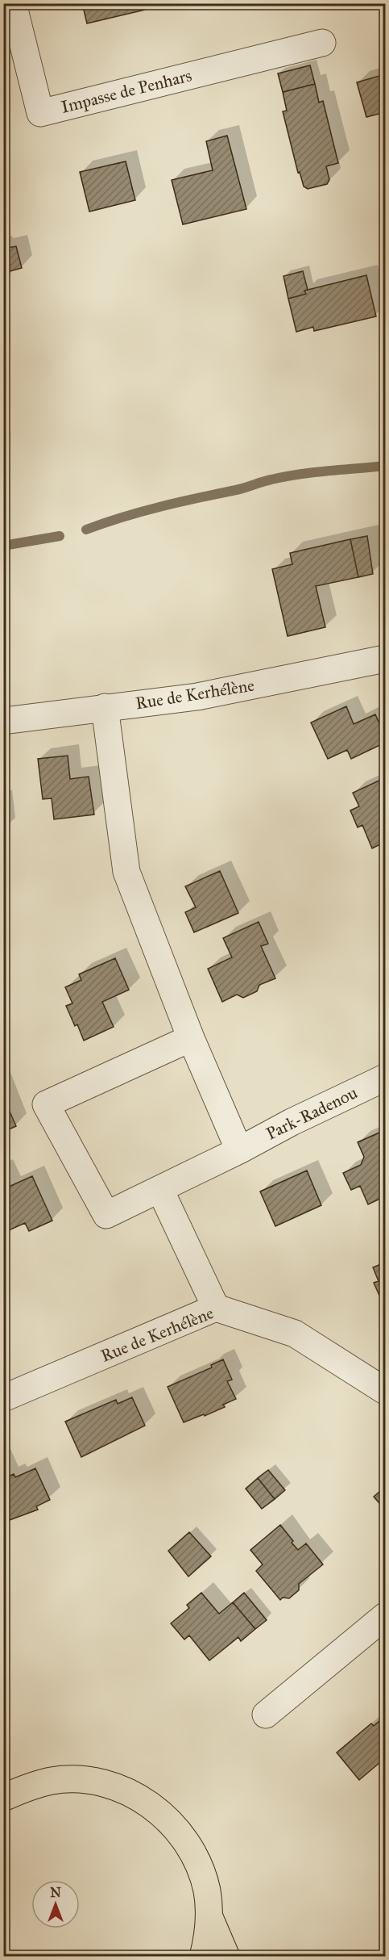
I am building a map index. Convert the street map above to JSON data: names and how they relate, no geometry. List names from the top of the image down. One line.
{"streets":{"street":["Impasse de Penhars","Rue de Kerhélène","Park-Radenou"]},"north":"top"}
